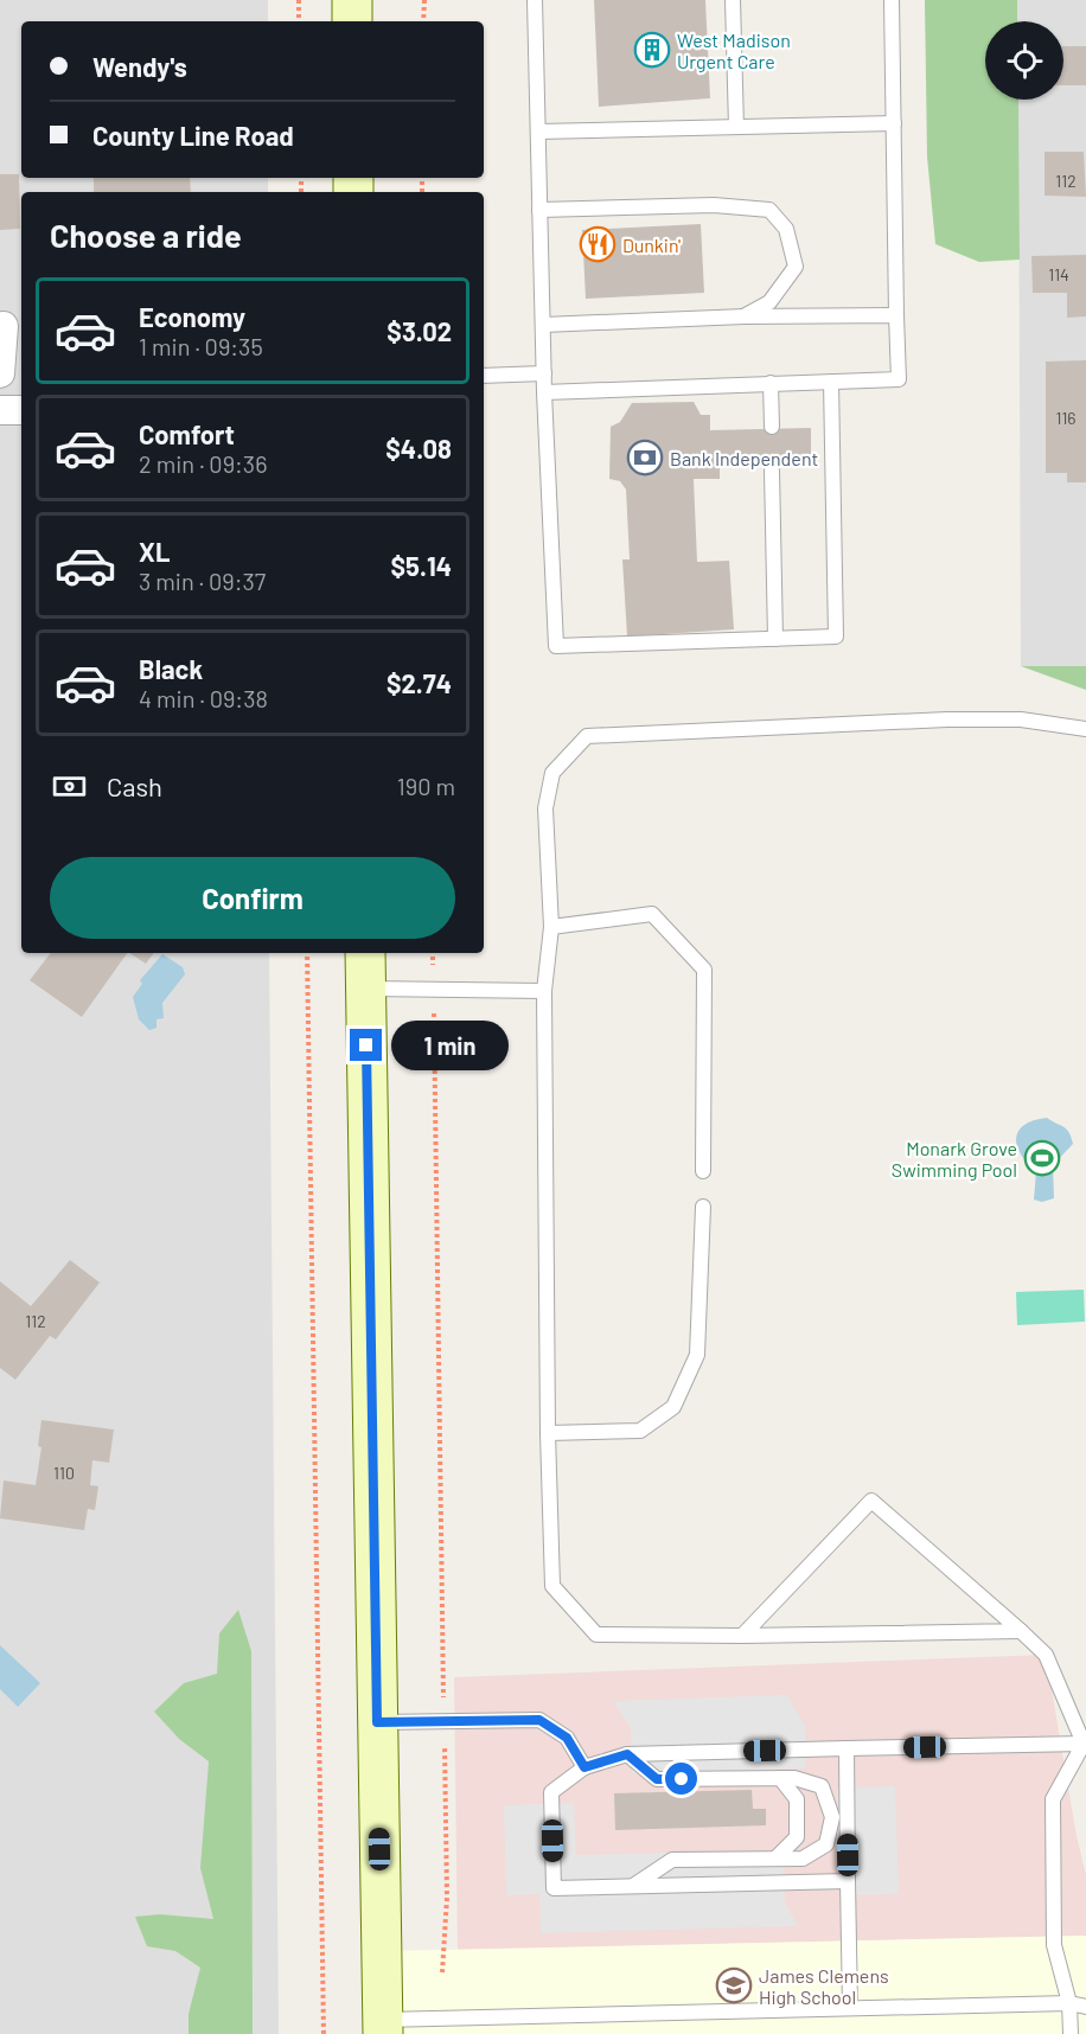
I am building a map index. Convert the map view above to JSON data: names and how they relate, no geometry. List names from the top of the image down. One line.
{"places":{"building":["West Madison Urgent Care"],"restaurant":["Dunkin'"],"bank":["Bank Independent"],"sports":["Monark Grove Swimming Pool"],"school or university":["James Clemens High School"]},"house_numbers":["112","114","116","112","110"],"page":{"banner":["Wendy's","County Line Road"],"heading":"Choose a ride","list":[{"name":"Economy","note":"1 min · 09:35","value":"$3.02"},{"name":"Comfort","note":"2 min · 09:36","value":"$4.08"},{"name":"XL","note":"3 min · 09:37","value":"$5.14"},{"name":"Black","note":"4 min · 09:38","value":"$2.74"}],"pay":["Cash","190 m"],"buttons":"Confirm","bubble":"1 min"}}
